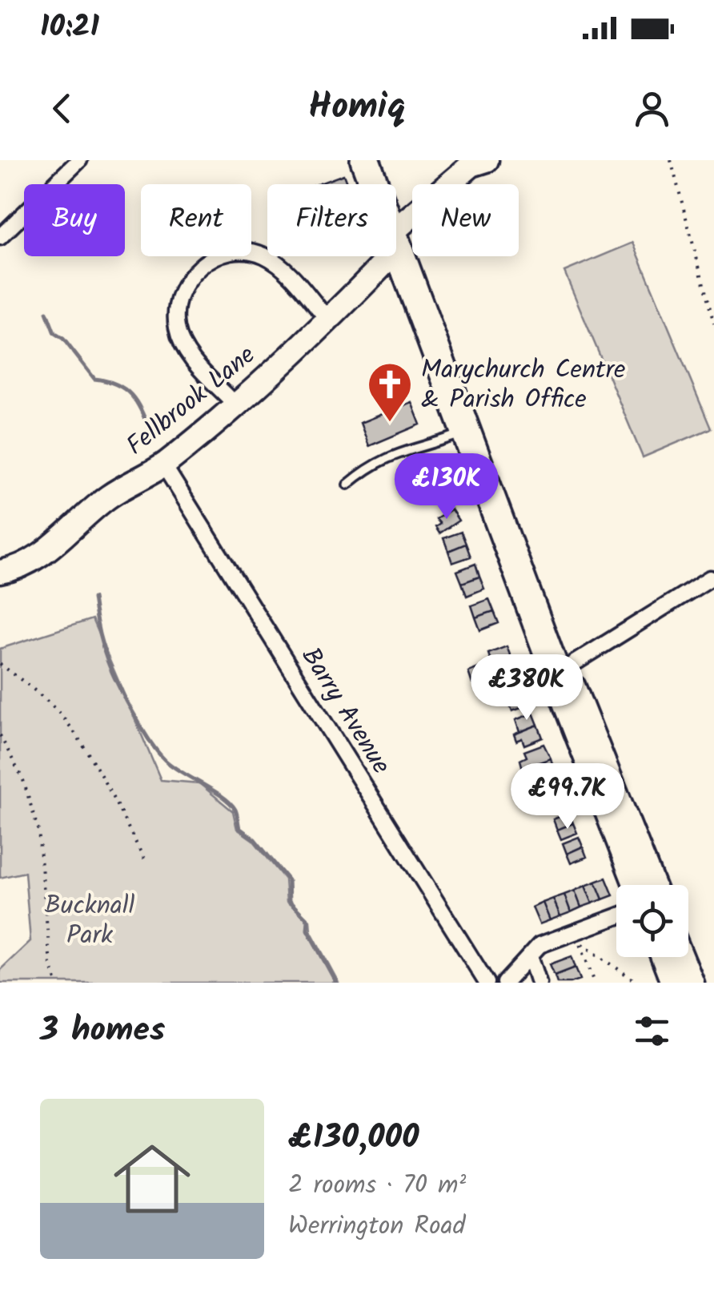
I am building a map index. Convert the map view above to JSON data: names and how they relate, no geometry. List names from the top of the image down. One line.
{"streets":{"street":["Fellbrook Lane","Barry Avenue"]},"crossings":[["Fellbrook Lane","Barry Avenue"]],"parks":["Bucknall Park"],"places":{"church":["Marychurch Centre & Parish Office"]},"page":{"status":"10:21","header":"Homiq","chip":["Buy","Rent","Filters","New"],"price":["£130K","£380K","£99.7K"],"heading":"3 homes","list":[{"name":"£130,000","note":"2 rooms · 70 m² · Werrington Road"}]}}
